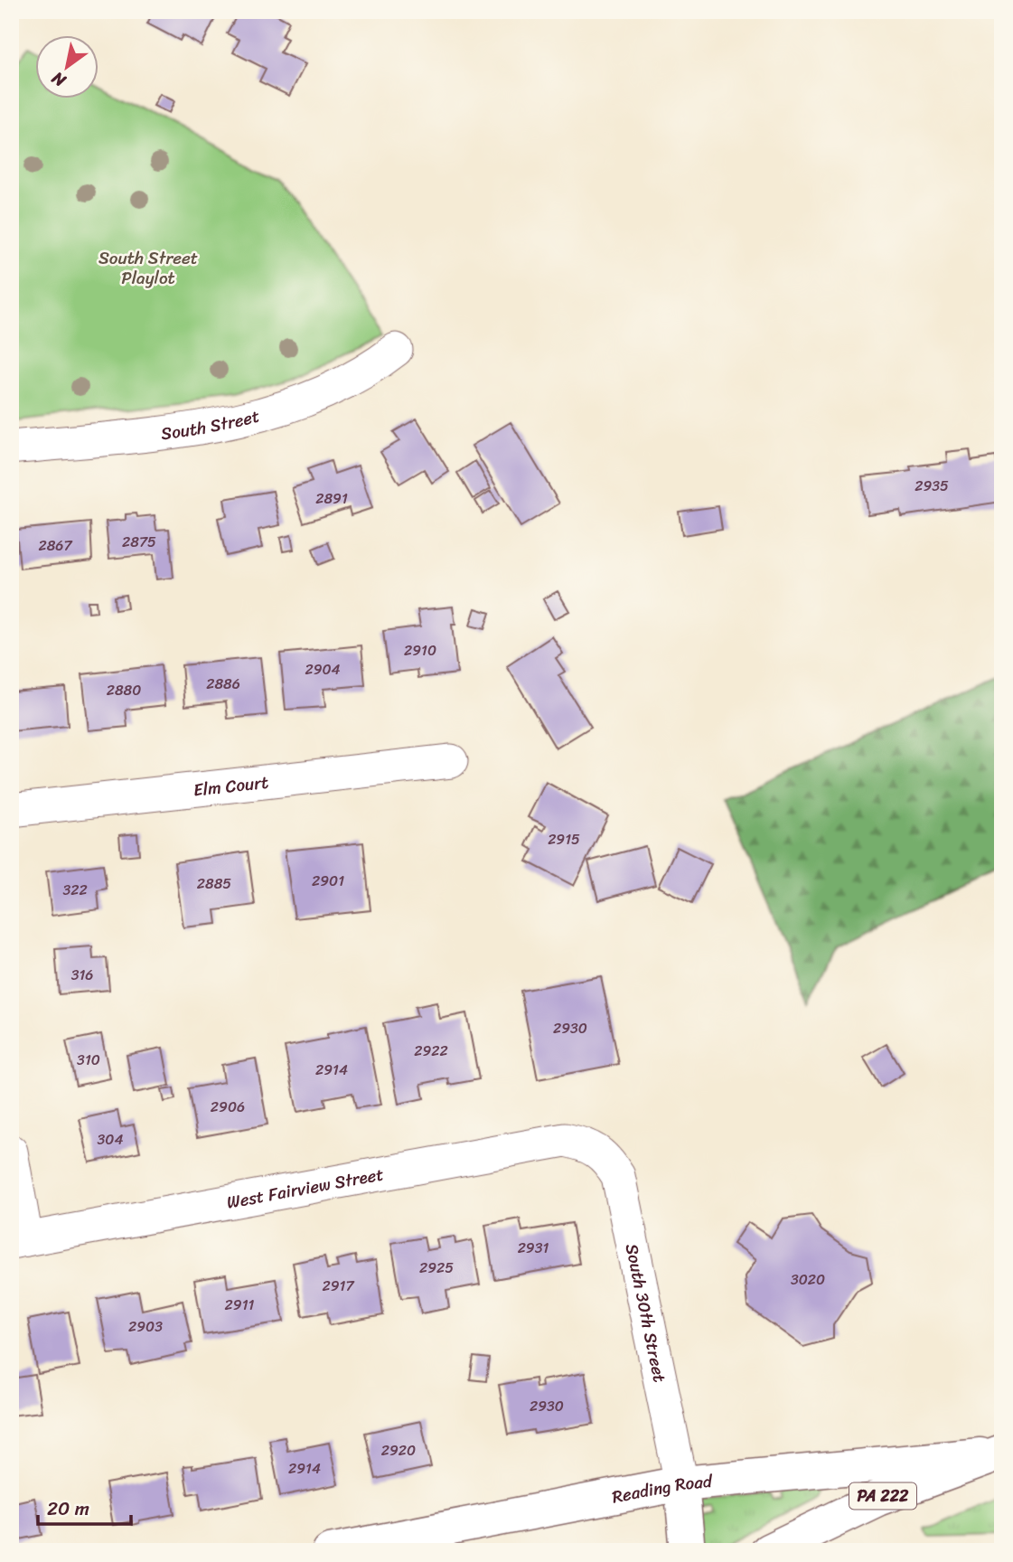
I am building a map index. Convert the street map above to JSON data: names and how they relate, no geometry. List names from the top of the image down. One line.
{"streets":{"street":["South Street","Elm Court","West Fairview Street","South 30th Street","Reading Road","PA 222"]},"crossings":[["West Fairview Street","South 30th Street"],["South 30th Street","Reading Road"],["Reading Road","PA 222"]],"parks":["South Street Playlot"],"house_numbers":["2935","2891","2875","2867","2910","2904","2886","2880","2915","2901","2885","322","316","2930","2922","310","2914","2906","304","2931","2925","3020","2917","2911","2903","2930","2920","2914"],"scale_bar":"20 m","north":"bottom left"}
